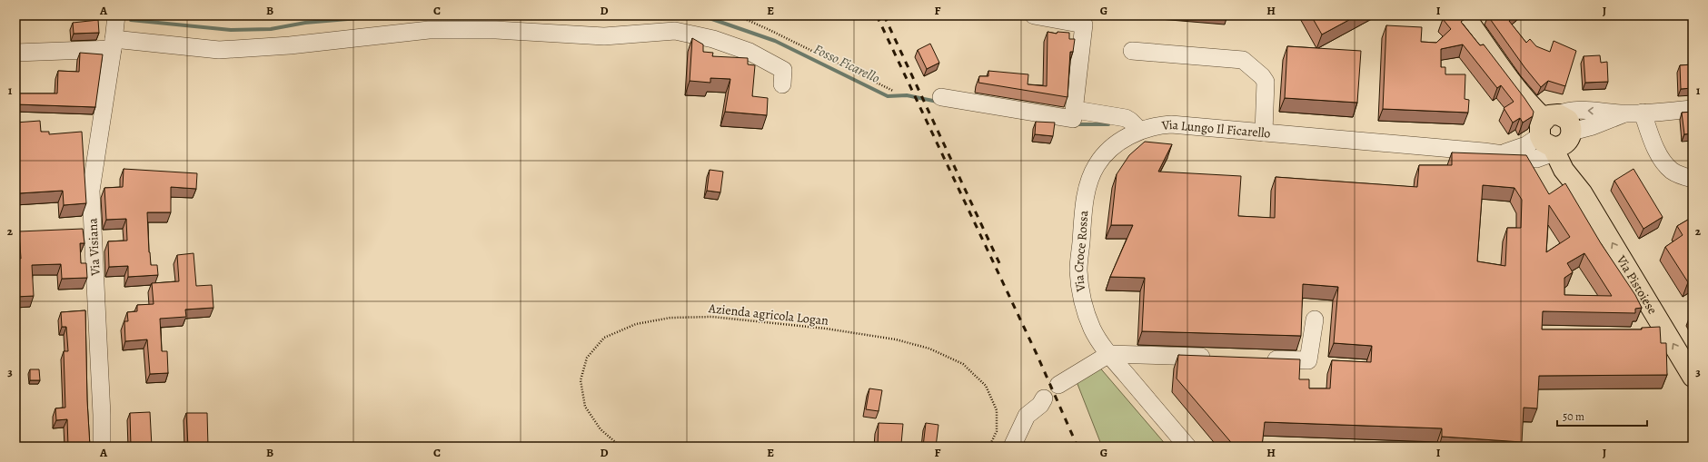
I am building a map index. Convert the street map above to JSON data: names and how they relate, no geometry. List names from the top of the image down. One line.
{"streets":{"main road":["Via Pistoiese"],"street":["Via Lungo Il Ficarello","Via Visiana","Via Croce Rossa"],"path":["Azienda agricola Logan"]},"crossings":[["Via Lungo Il Ficarello","Via Croce Rossa"],["Via Lungo Il Ficarello","Via Pistoiese"]],"one_way":["Via Pistoiese"],"water":["Fosso Ficarello"],"scale_bar":"50 m","grid":{"columns":["A","B","C","D","E","F","G","H","I","J"],"rows":["1","2","3"]}}
